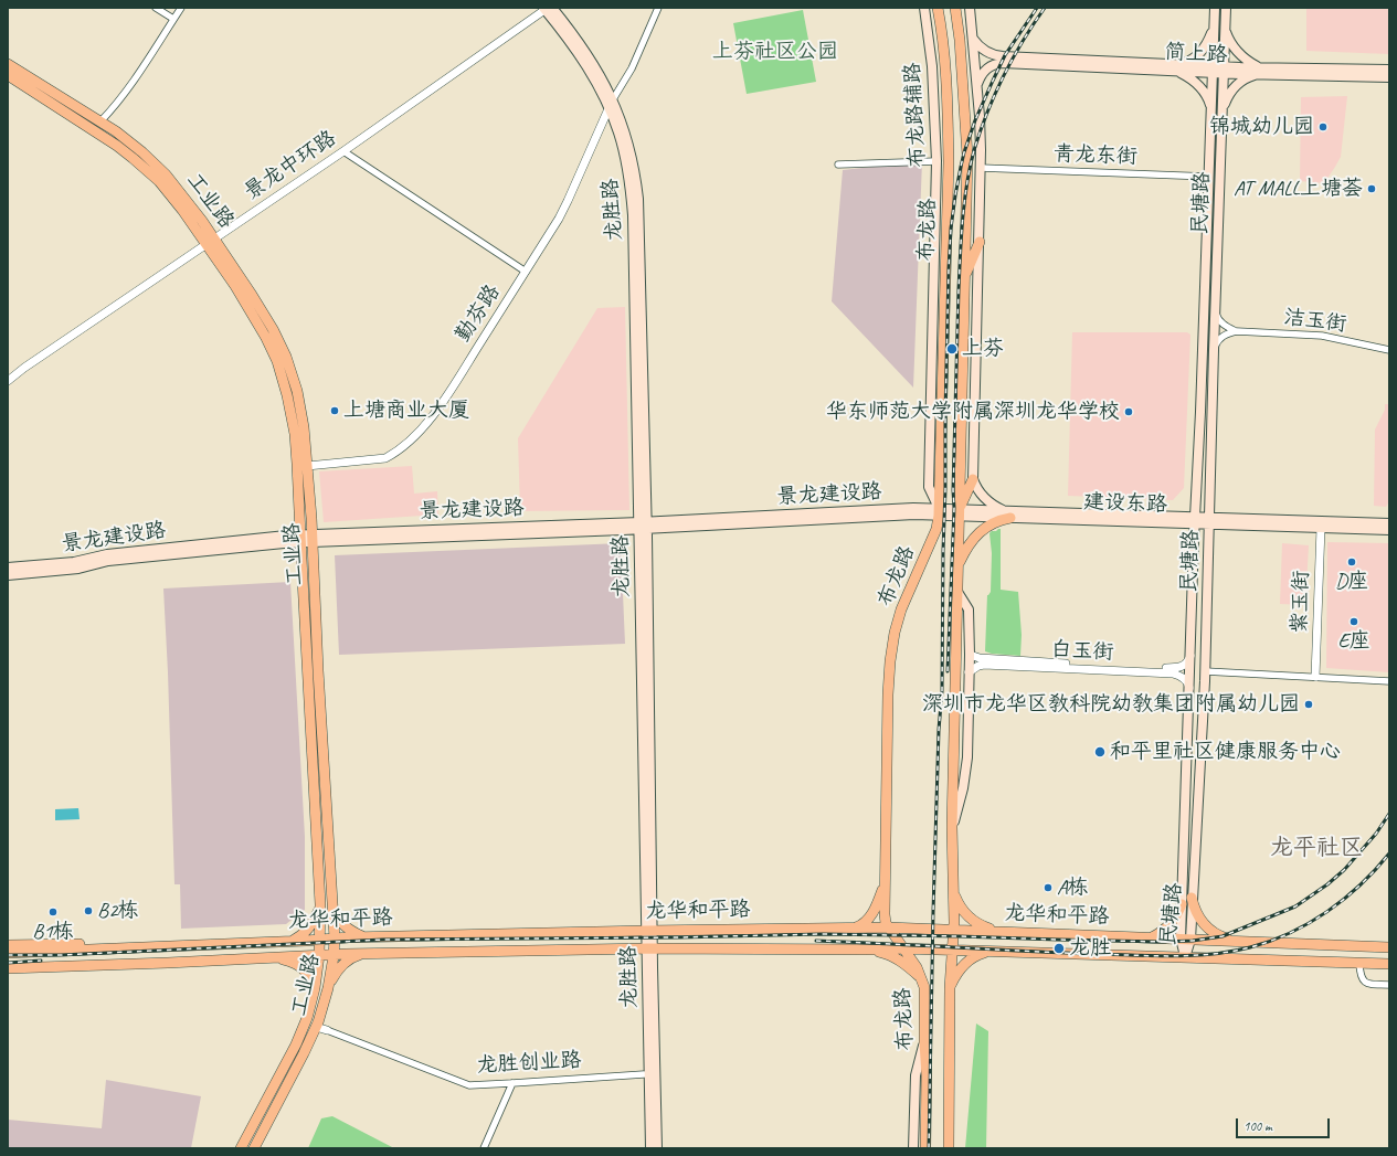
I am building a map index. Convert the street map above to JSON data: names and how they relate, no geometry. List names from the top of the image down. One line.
{"streets":{"main road":["简上路","布龙路辅路","工业路","民塘路","龙胜路","布龙路","景龙建设路","建设东路","龙华和平路"],"street":["青龙东街","景龙中环路","勤芬路","洁玉街","紫玉街","白玉街","龙胜创业路"]},"crossings":[["简上路","民塘路"],["布龙路辅路","布龙路"],["布龙路辅路","景龙建设路"],["布龙路辅路","建设东路"],["青龙东街","民塘路"],["景龙中环路","工业路"],["景龙中环路","龙胜路"],["工业路","勤芬路"],["工业路","景龙建设路"],["工业路","龙华和平路"],["工业路","龙胜创业路"],["民塘路","建设东路"],["民塘路","白玉街"],["民塘路","龙华和平路"],["龙胜路","勤芬路"],["龙胜路","景龙建设路"],["龙胜路","龙华和平路"],["龙胜路","龙胜创业路"],["布龙路","景龙建设路"],["布龙路","建设东路"],["布龙路","白玉街"],["布龙路","龙华和平路"],["景龙建设路","建设东路"],["建设东路","紫玉街"]],"districts":["龙平社区"],"parks":["上芬社区公园"],"places":["锦城幼儿园","AT MALL上塘荟","上芬","上塘商业大厦","华东师范大学附属深圳龙华学校","D座","E座","深圳市龙华区教科院幼教集团附属幼儿园","和平里社区健康服务中心","A栋","B2栋","B1栋","龙胜"],"scale_bar":"100 m"}
